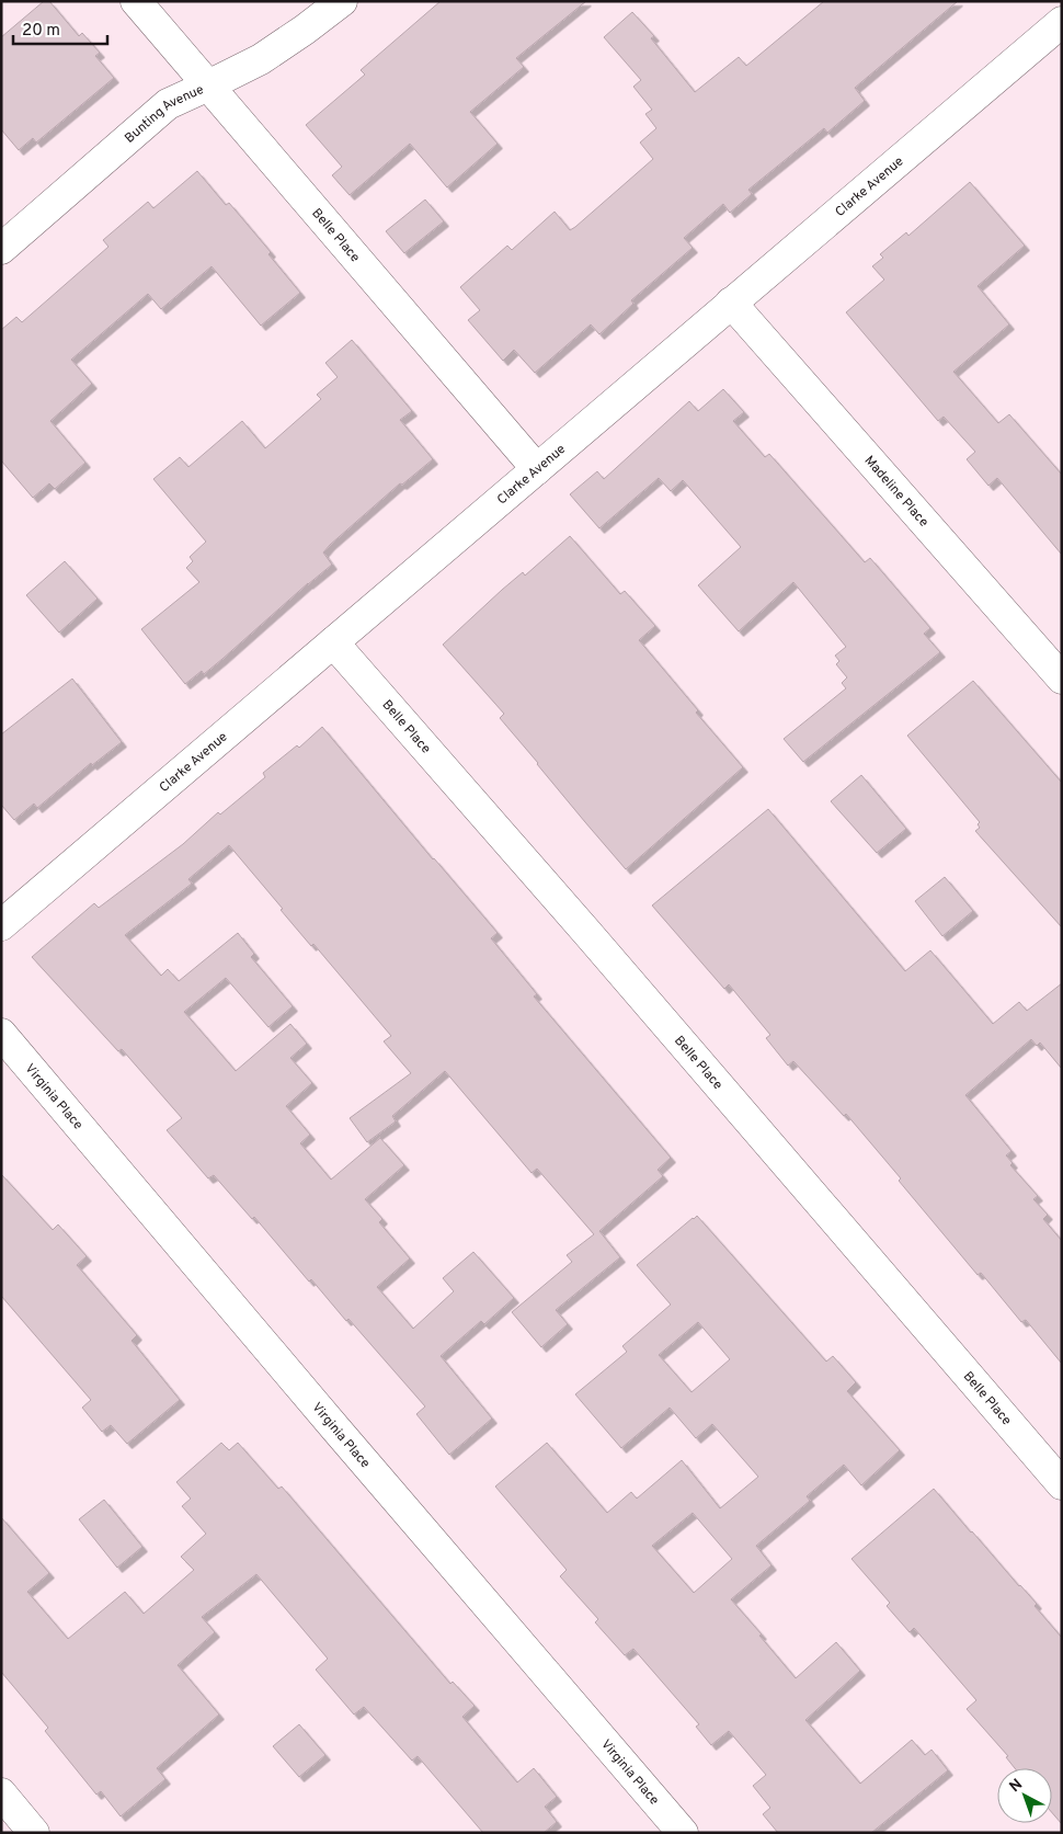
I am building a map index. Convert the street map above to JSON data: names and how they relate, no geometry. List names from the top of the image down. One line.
{"streets":{"street":["Bunting Avenue","Clarke Avenue","Belle Place","Madeline Place","Virginia Place"]},"crossings":[["Bunting Avenue","Belle Place"],["Clarke Avenue","Belle Place"],["Clarke Avenue","Madeline Place"]],"scale_bar":"20 m","north":"top left"}
